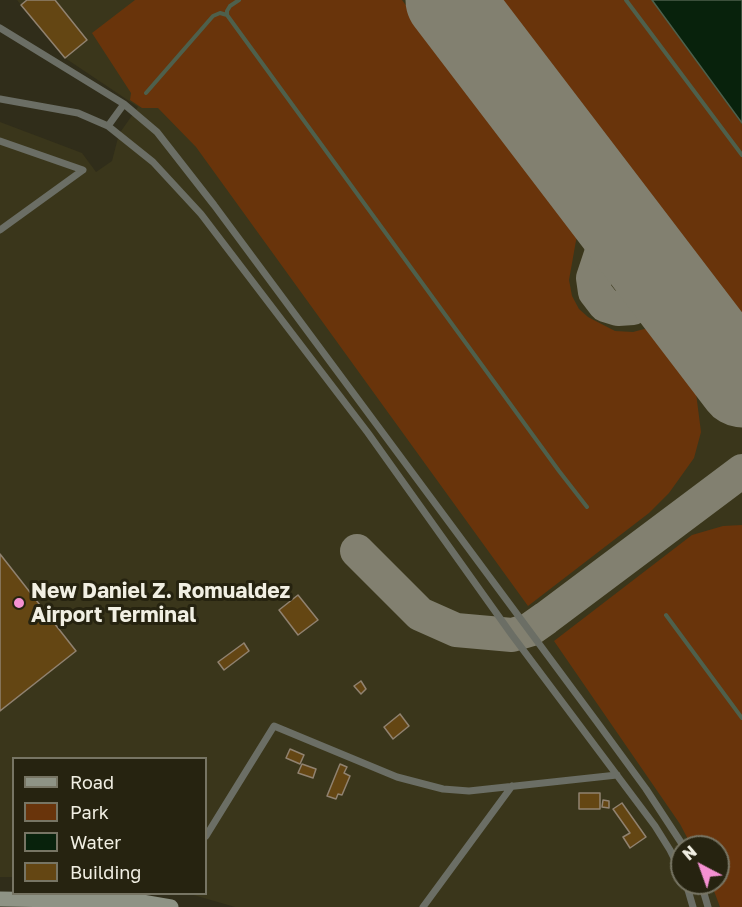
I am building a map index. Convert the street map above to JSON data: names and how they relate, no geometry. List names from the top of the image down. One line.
{"places":["New Daniel Z. Romualdez Airport Terminal"],"legend":["Road","Park","Water","Building"],"north":"top left"}
